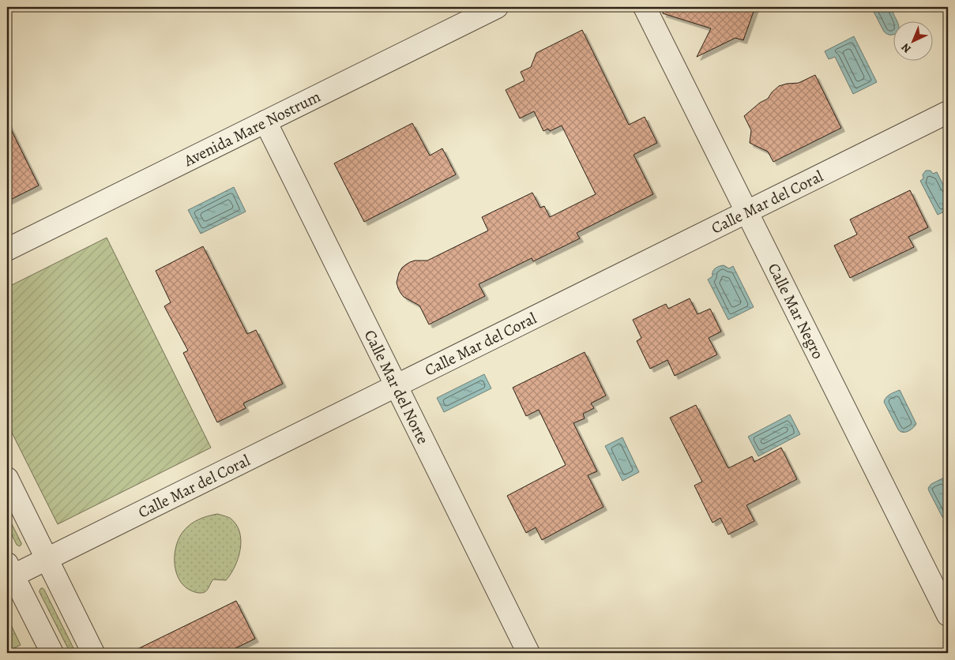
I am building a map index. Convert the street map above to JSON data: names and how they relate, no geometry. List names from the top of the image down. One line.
{"streets":{"street":["Avenida Mare Nostrum","Calle Mar del Coral","Calle Mar Negro","Calle Mar del Norte"]},"crossings":[["Avenida Mare Nostrum","Calle Mar del Norte"],["Calle Mar del Coral","Calle Mar Negro"],["Calle Mar del Coral","Calle Mar del Norte"]],"north":"bottom left"}
